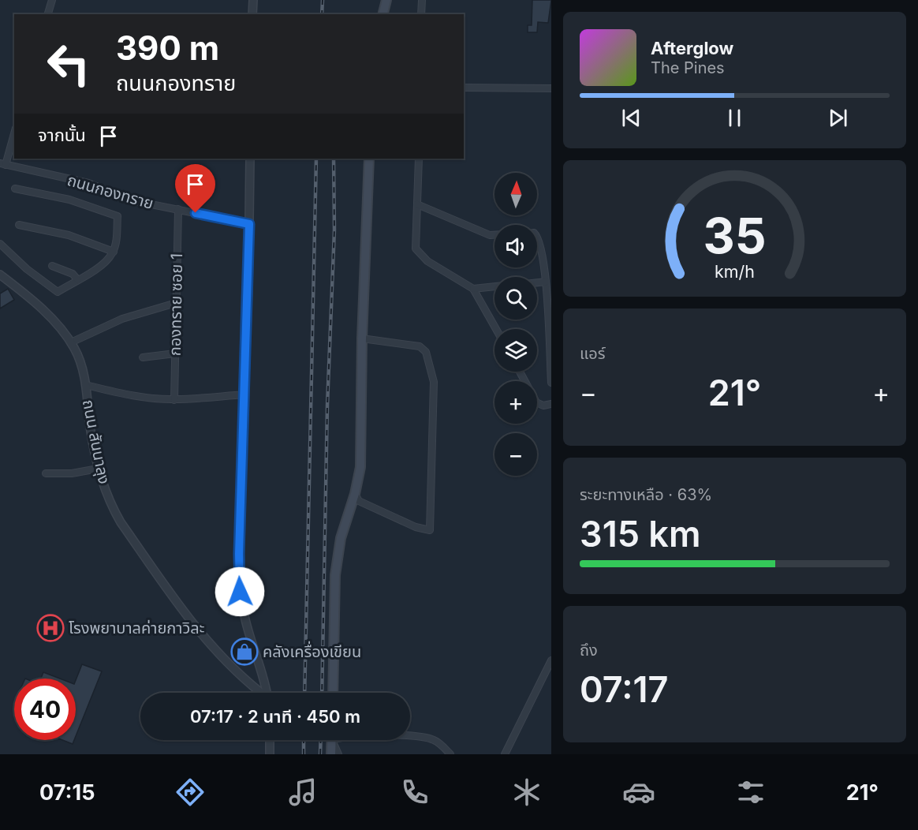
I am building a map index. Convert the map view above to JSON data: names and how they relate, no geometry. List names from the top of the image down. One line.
{"streets":{"street":["ถนนกองทราย","กองทราย ซอย 1","ถนน สันนาลุง"]},"crossings":[["ถนนกองทราย","กองทราย ซอย 1"]],"places":{"hospital":["โรงพยาบาลค่ายกาวิละ"],"shop":["คลังเครื่องเขียน"]},"north":"top","page":{"turn":["390 m","ถนนกองทราย"],"song":["Afterglow","The Pines"],"then":"จากนั้น","map_buttons":["+","−"],"tile":["แอร์",["ระยะทางเหลือ · 63%","315 km"],["ถึง","07:17"]],"heat":["−","21°","+"],"limit":"40","trip":"07:17 · 2 นาที · 450 m","tabs":["07:15","21°"],"gauge":["35","km/h"]}}
